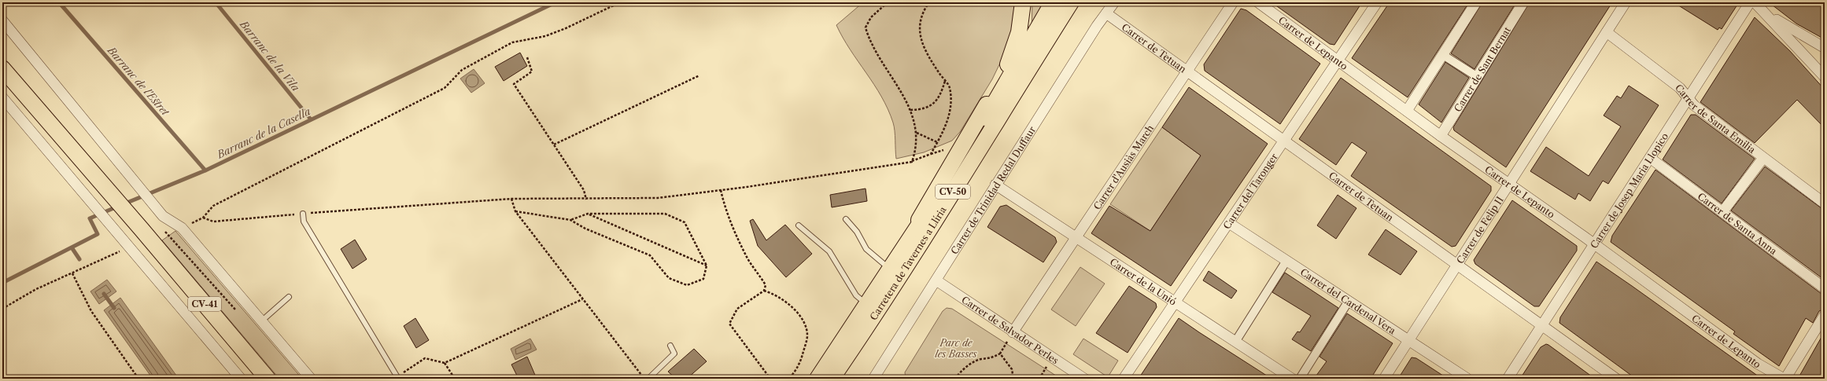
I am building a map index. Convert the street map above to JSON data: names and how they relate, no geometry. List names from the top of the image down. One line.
{"streets":{"main road":["CV-50","Carretera de Tavernes a Llíria","CV-41"],"street":["Carrer de Lepanto","Carrer de Tetuan","Carrer de Sant Bernat","Carrer de Santa Emilia","Carrer d'Ausiàs March","Carrer de Trinidad Redal Duffaur","Carrer del Taronger","Carrer de Josep Maria Llopico","Carrer de Santa Anna","Carrer de Felip II","Carrer de la Unió","Carrer del Cardenal Vera","Carrer de Salvador Perles"]},"crossings":[["Carrer de Lepanto","Carrer de Sant Bernat"],["Carrer de Lepanto","Carrer del Taronger"],["Carrer de Lepanto","Carrer de Josep Maria Llopico"],["Carrer de Lepanto","Carrer de Felip II"],["Carrer de Tetuan","Carrer d'Ausiàs March"],["Carrer de Tetuan","Carrer de Trinidad Redal Duffaur"],["Carrer de Tetuan","Carrer del Taronger"],["Carrer de Tetuan","Carrer de Josep Maria Llopico"],["Carrer de Tetuan","Carrer de Felip II"],["Carrer de Santa Emilia","Carrer de Josep Maria Llopico"],["Carrer de Santa Emilia","Carrer de Felip II"],["Carrer d'Ausiàs March","Carrer de la Unió"],["Carrer d'Ausiàs March","Carrer de Salvador Perles"],["Carrer de Trinidad Redal Duffaur","Carrer de la Unió"],["Carrer de Trinidad Redal Duffaur","Carrer de Salvador Perles"],["Carrer del Taronger","Carrer de la Unió"],["Carrer del Taronger","Carrer del Cardenal Vera"],["Carrer de Josep Maria Llopico","Carrer de Santa Anna"],["Carrer de Felip II","Carrer del Cardenal Vera"]],"water":["Barranc de la Vila","Barranc de l'Estret","Barranc de la Casella"],"parks":["Parc de les Basses"]}
